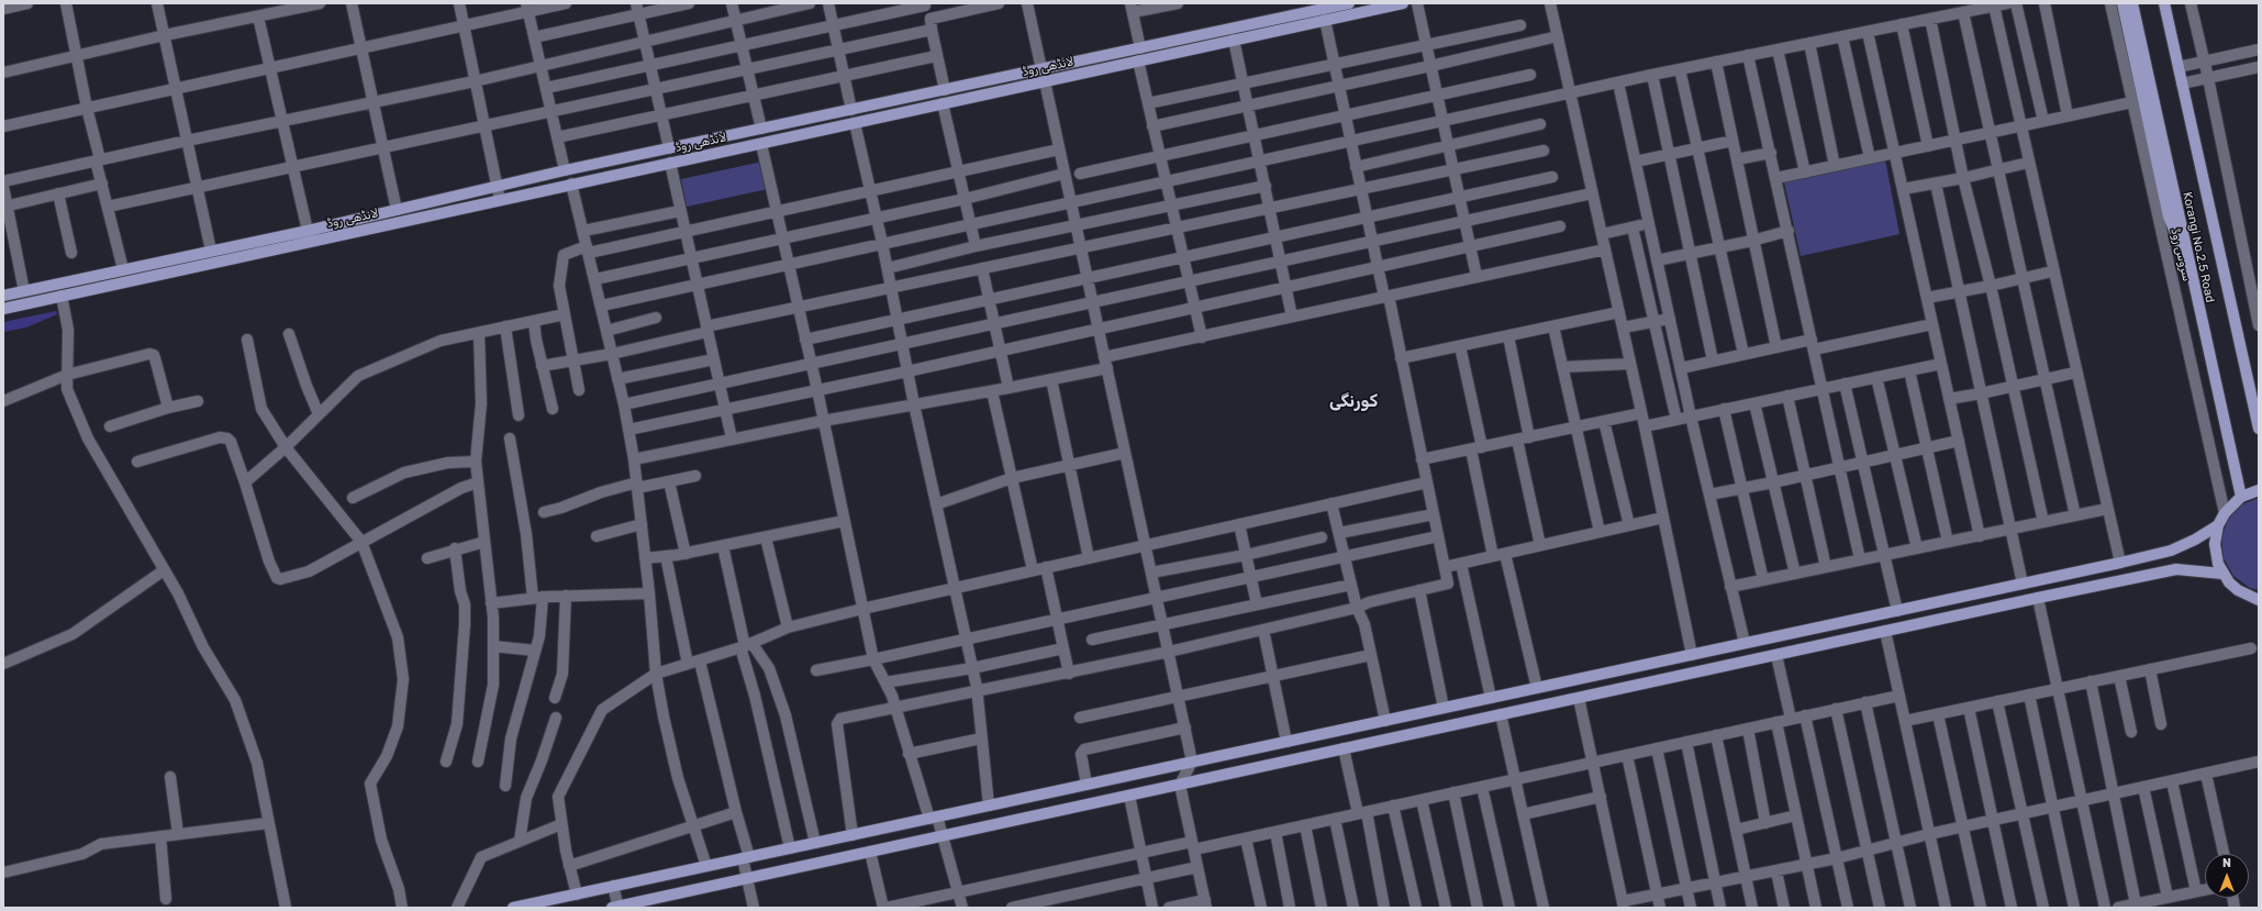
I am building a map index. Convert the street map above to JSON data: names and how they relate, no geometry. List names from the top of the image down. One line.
{"streets":{"main road":["لانڈھی روڈ","Korangi No.2.5 Road"],"street":["سروس روڈ"]},"districts":["کورنگی"],"north":"top"}
